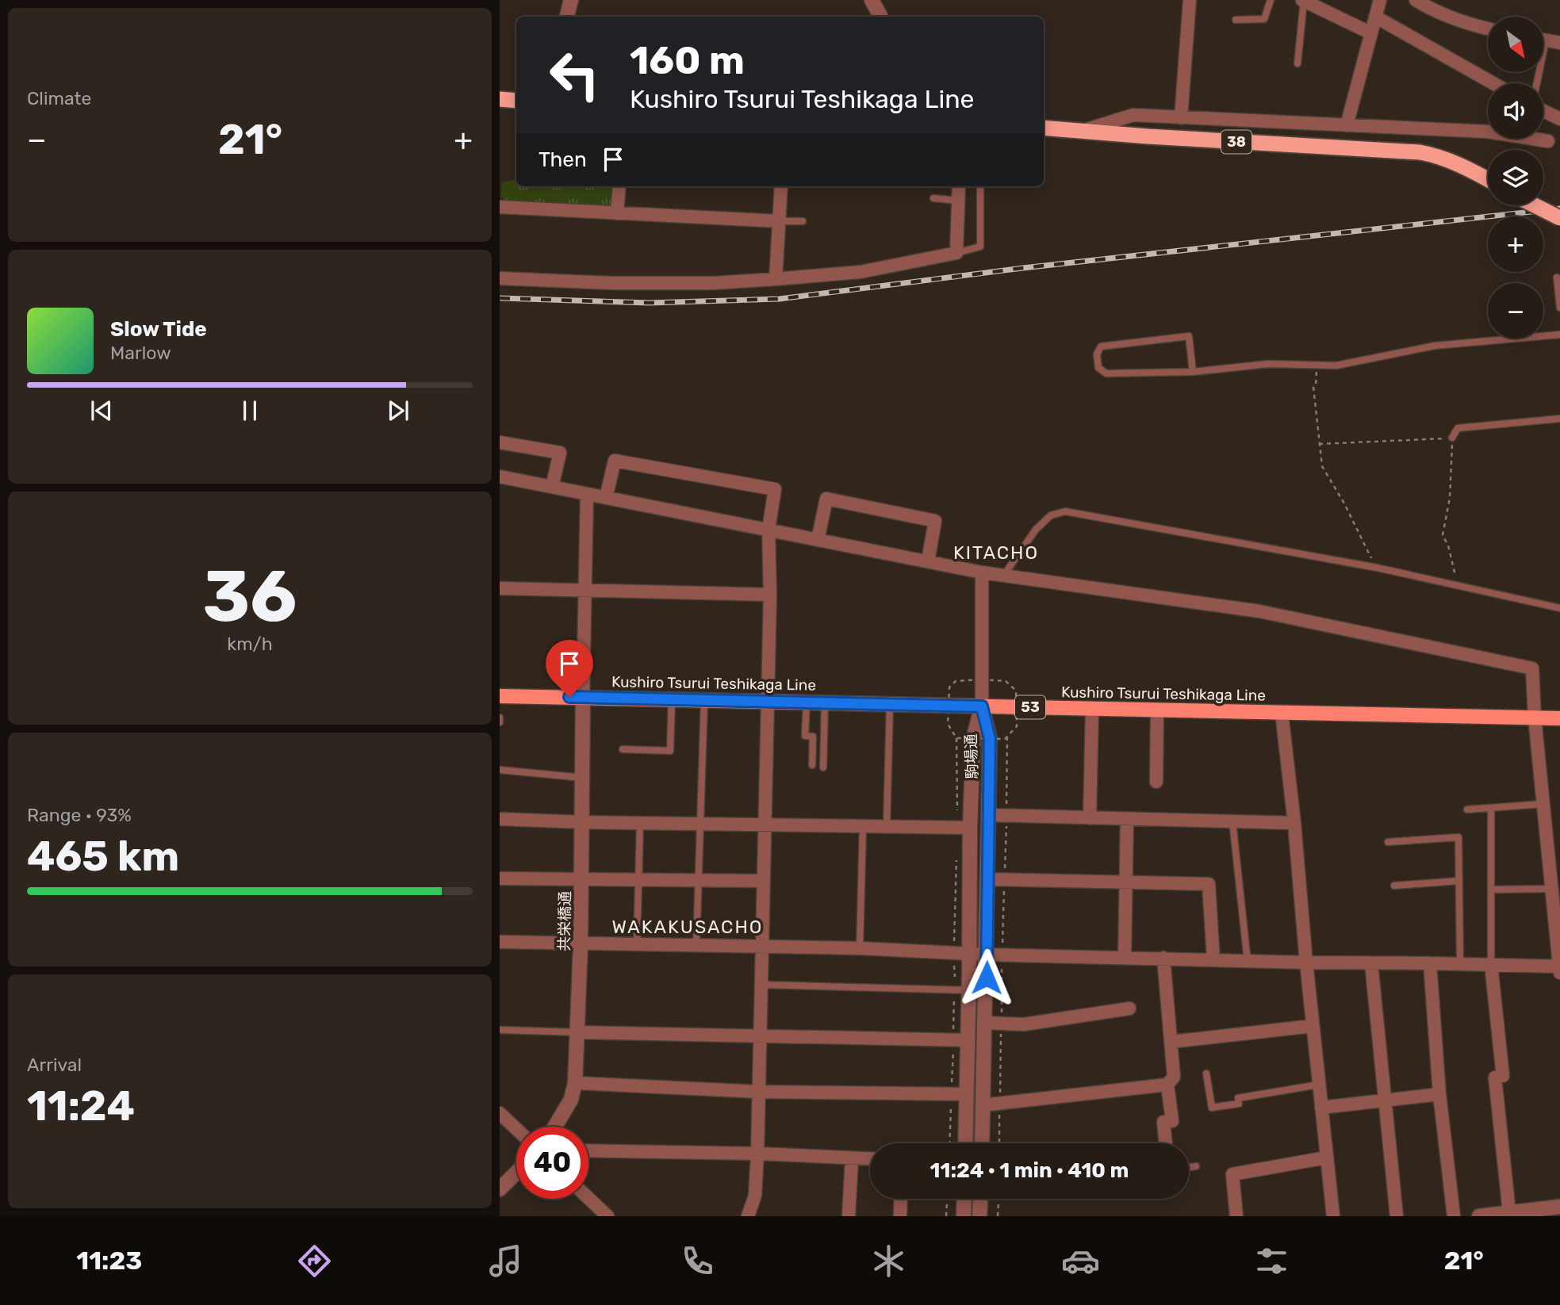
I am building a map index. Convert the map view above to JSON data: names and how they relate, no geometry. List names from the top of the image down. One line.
{"streets":{"highway":["38"],"main road":["Kushiro Tsurui Teshikaga Line","53"],"street":["駒場通","共栄橋通"]},"crossings":[["Kushiro Tsurui Teshikaga Line","駒場通"],["Kushiro Tsurui Teshikaga Line","共栄橋通"]],"districts":["KITACHO","WAKAKUSACHO"],"north":"bottom right","page":{"tile":["Climate",["36","km/h"],["Range · 93%","465 km"],["Arrival","11:24"]],"map_buttons":["+","−"],"turn":["160 m","Kushiro Tsurui Teshikaga Line"],"heat":["−","21°","+"],"then":"Then","song":["Slow Tide","Marlow"],"limit":"40","trip":"11:24 · 1 min · 410 m","tabs":["11:23","21°"]}}
